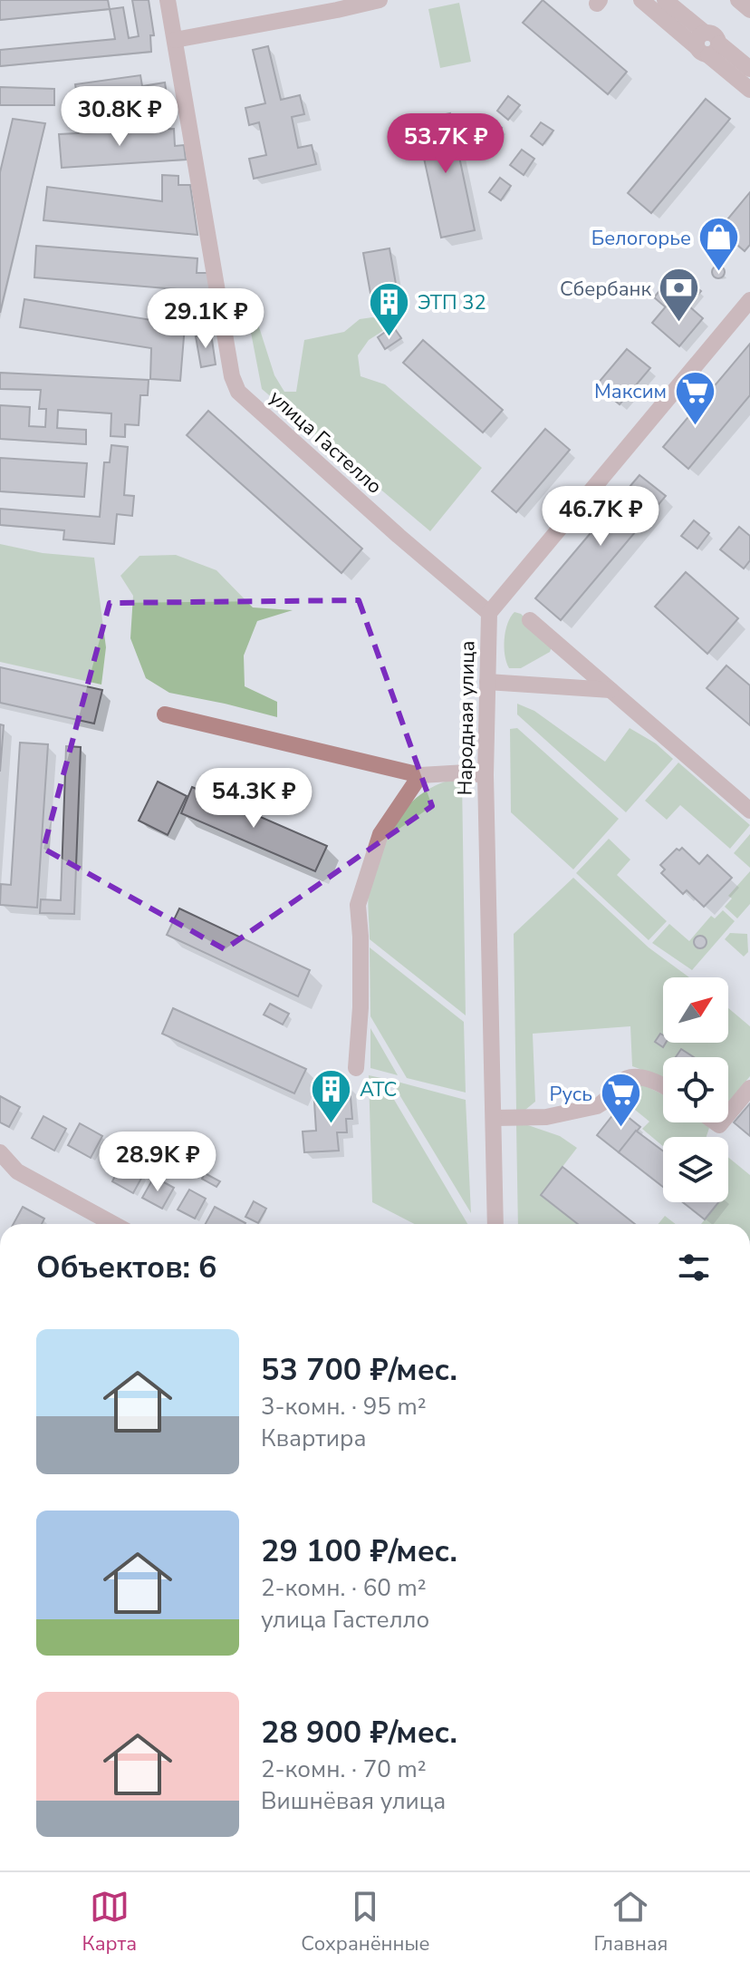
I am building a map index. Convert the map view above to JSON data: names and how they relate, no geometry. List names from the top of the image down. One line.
{"streets":{"street":["улица Гастелло","Народная улица"]},"crossings":[["улица Гастелло","Народная улица"]],"places":{"shop":["Белогорье"],"bank":["Сбербанк"],"building":["ЭТП 32","АТС"],"supermarket":["Максим","Русь"]},"north":"top right","page":{"price":["30.8K ₽","53.7K ₽","29.1K ₽","46.7K ₽","54.3K ₽","28.9K ₽"],"heading":"Объектов: 6","list":[{"name":"53 700 ₽/мес.","note":"3-комн. · 95 m² · Квартира"},{"name":"29 100 ₽/мес.","note":"2-комн. · 60 m² · улица Гастелло"},{"name":"28 900 ₽/мес.","note":"2-комн. · 70 m² · Вишнёвая улица"}],"tabs":["Карта","Сохранённые","Главная"]}}
